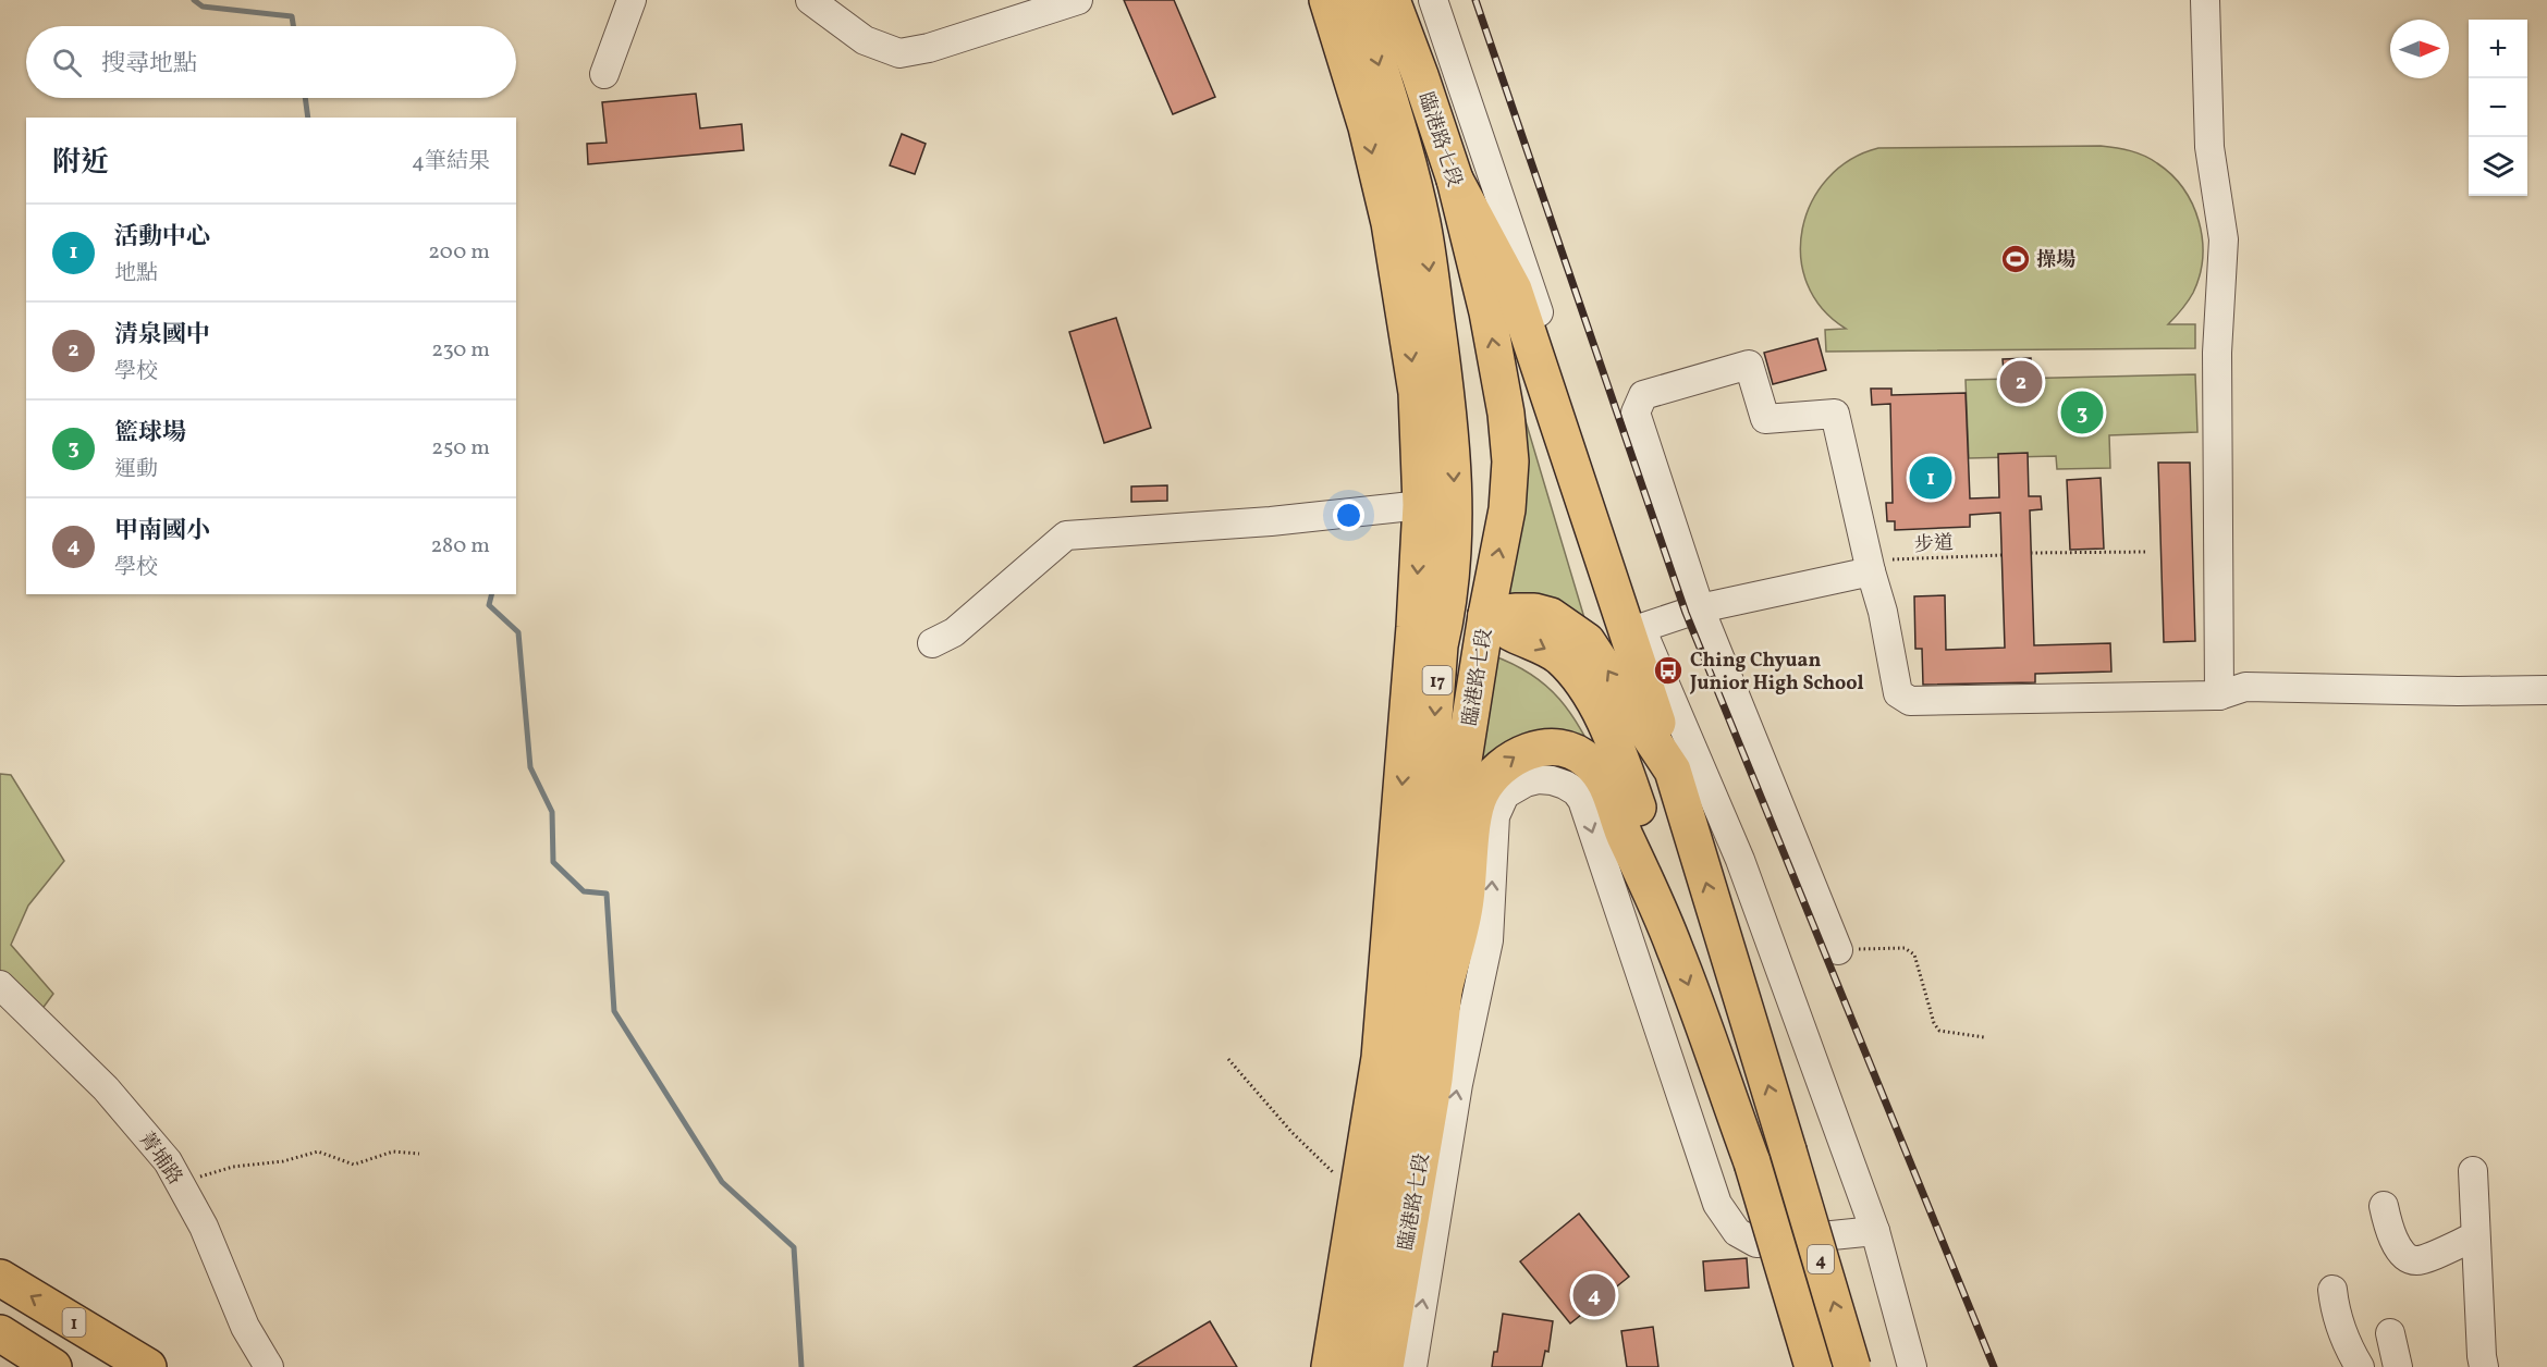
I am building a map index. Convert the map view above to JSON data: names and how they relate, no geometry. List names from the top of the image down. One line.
{"streets":{"main road":["臨港路七段","17","4","1"],"street":["菁埔路"],"path":["步道"]},"places":{"sports":["操場"],"bus stop":["Ching Chyuan Junior High School"]},"north":"right","page":{"map_buttons":["+","−"],"search":"搜尋地點","heading":["附近","4筆結果"],"list":[{"mark":"1","name":"活動中心","note":"地點","value":"200 m"},{"mark":"2","name":"清泉國中","note":"學校","value":"230 m"},{"mark":"3","name":"籃球場","note":"運動","value":"250 m"},{"mark":"4","name":"甲南國小","note":"學校","value":"280 m"}],"pins":["2","3","1","4"]}}
